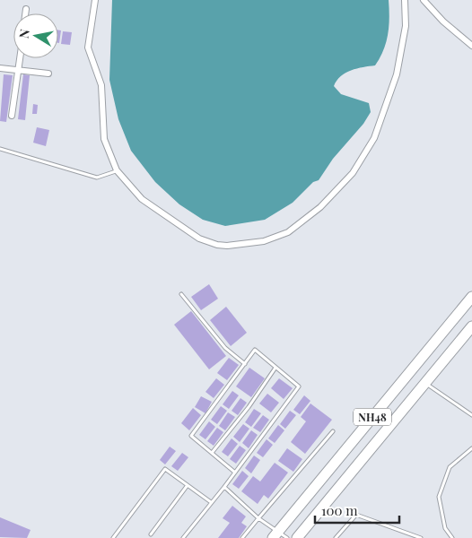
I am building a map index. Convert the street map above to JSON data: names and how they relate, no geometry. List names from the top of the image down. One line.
{"streets":{"highway":["NH48"]},"scale_bar":"100 m","north":"left"}
